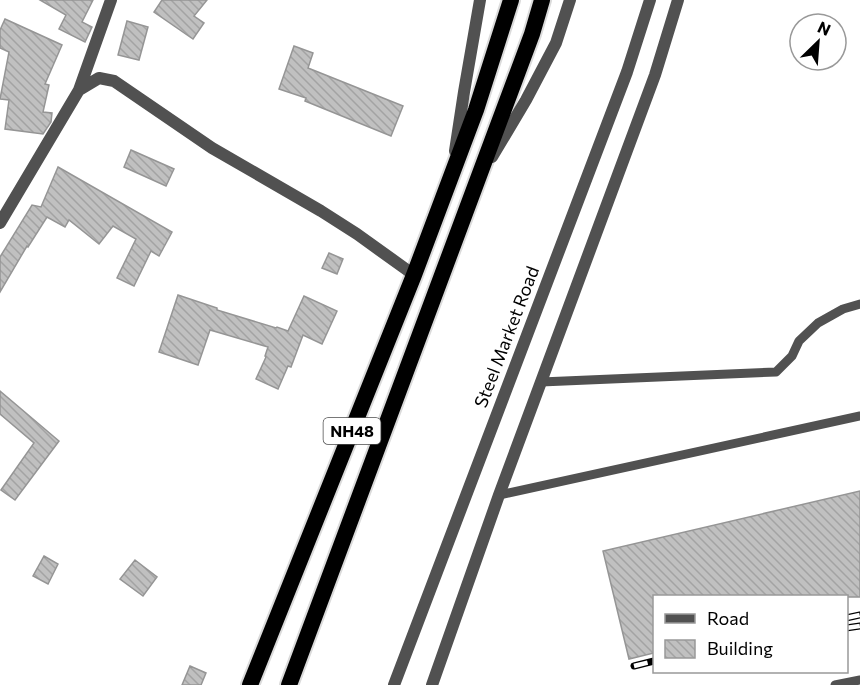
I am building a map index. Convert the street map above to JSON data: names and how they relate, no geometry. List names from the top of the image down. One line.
{"streets":{"highway":["NH48"],"street":["Steel Market Road"]},"legend":["Road","Building"],"north":"top right"}
